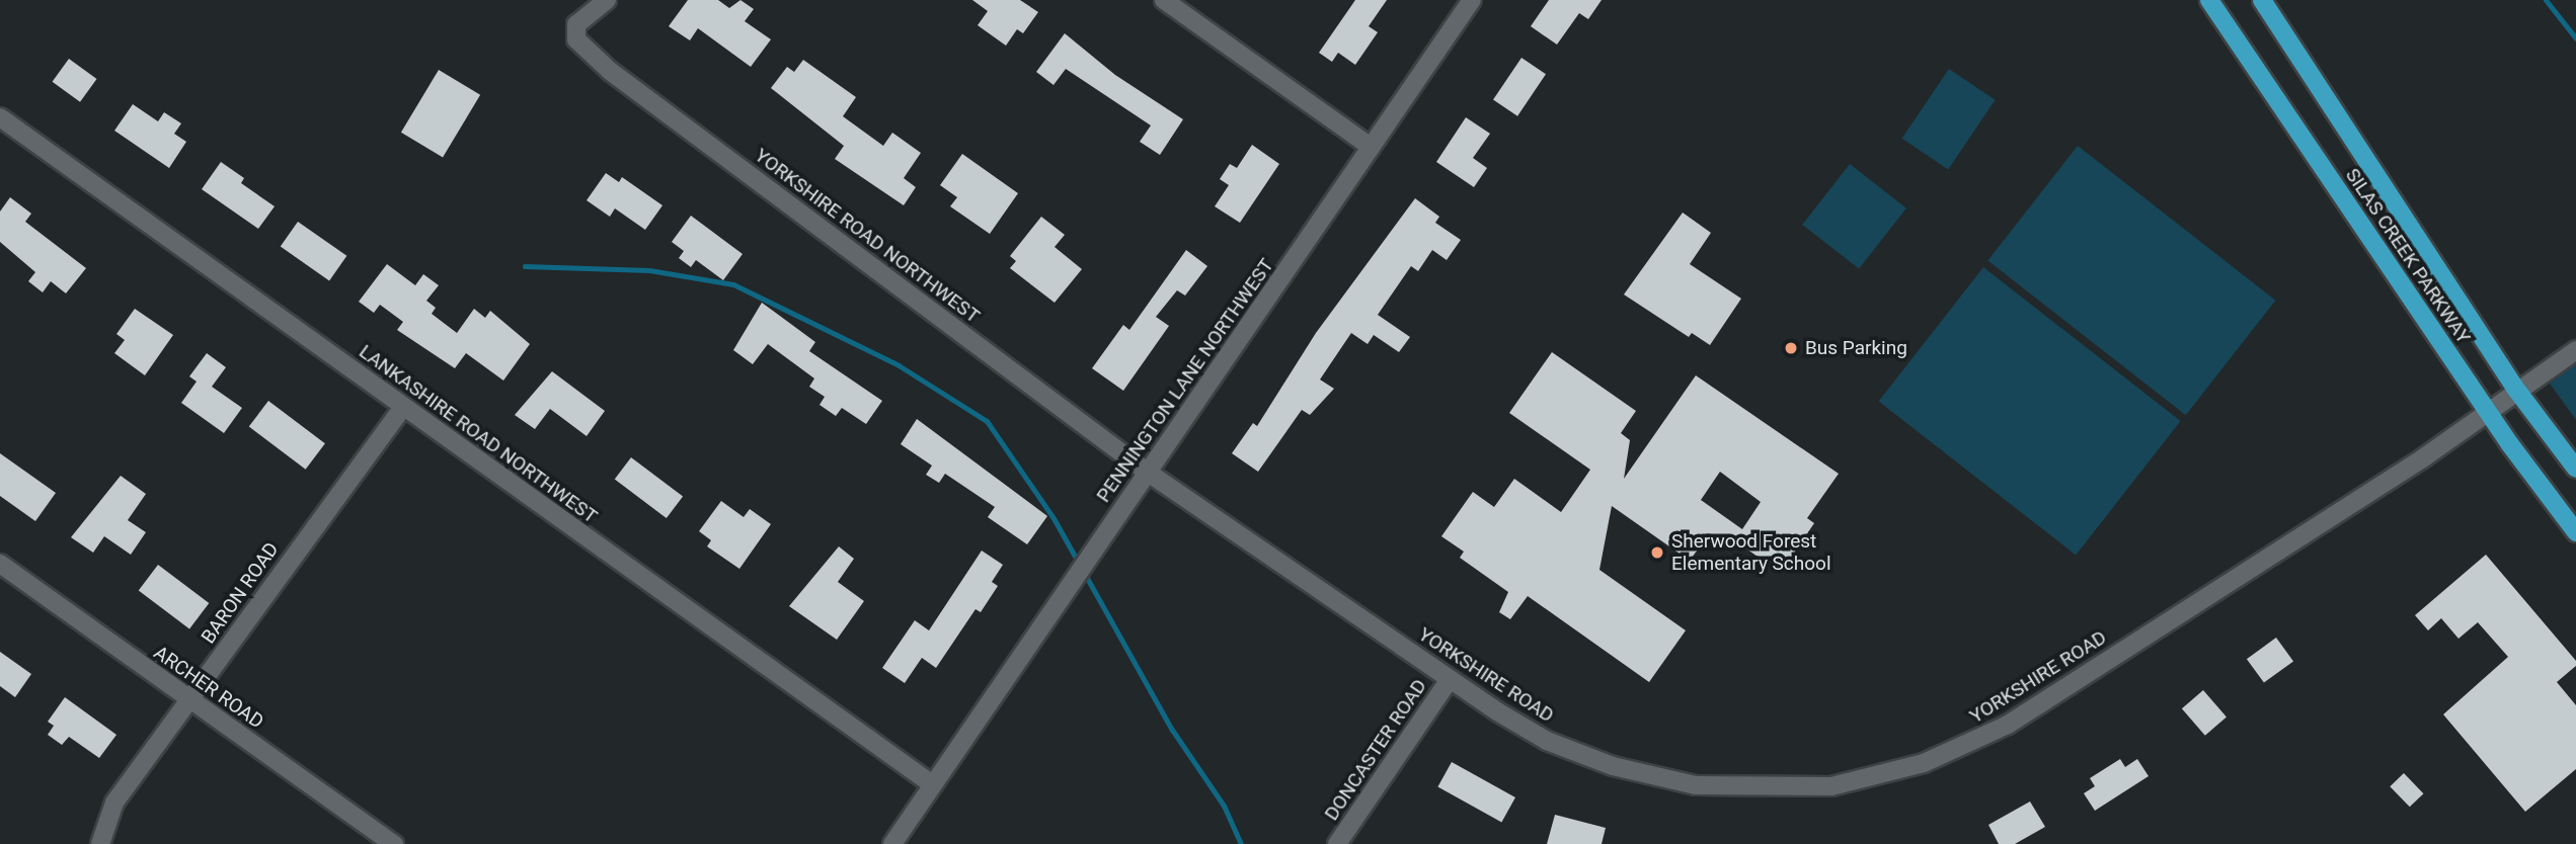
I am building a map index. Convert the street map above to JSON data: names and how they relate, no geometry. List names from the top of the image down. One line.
{"streets":{"main road":["SILAS CREEK PARKWAY"],"street":["YORKSHIRE ROAD NORTHWEST","PENNINGTON LANE NORTHWEST","LANKASHIRE ROAD NORTHWEST","BARON ROAD","YORKSHIRE ROAD","ARCHER ROAD","DONCASTER ROAD"]},"crossings":[["YORKSHIRE ROAD NORTHWEST","PENNINGTON LANE NORTHWEST"],["YORKSHIRE ROAD NORTHWEST","YORKSHIRE ROAD"],["SILAS CREEK PARKWAY","YORKSHIRE ROAD"],["PENNINGTON LANE NORTHWEST","LANKASHIRE ROAD NORTHWEST"],["PENNINGTON LANE NORTHWEST","YORKSHIRE ROAD"],["LANKASHIRE ROAD NORTHWEST","BARON ROAD"],["BARON ROAD","ARCHER ROAD"],["YORKSHIRE ROAD","DONCASTER ROAD"]],"places":["Bus Parking","Sherwood Forest Elementary School"]}
